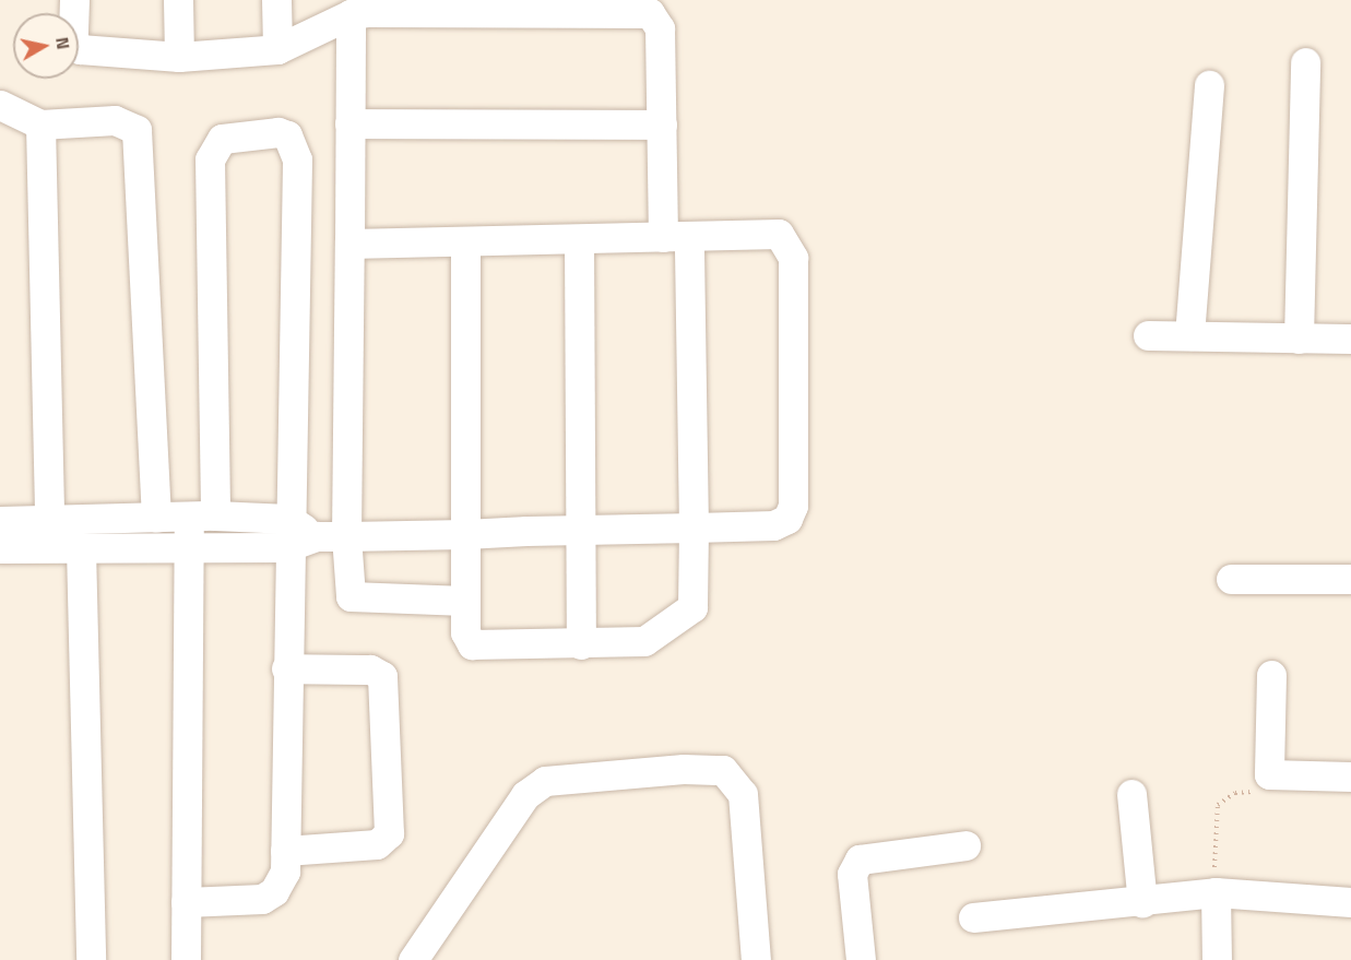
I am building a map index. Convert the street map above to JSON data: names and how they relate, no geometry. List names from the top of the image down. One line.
{"north":"right"}
